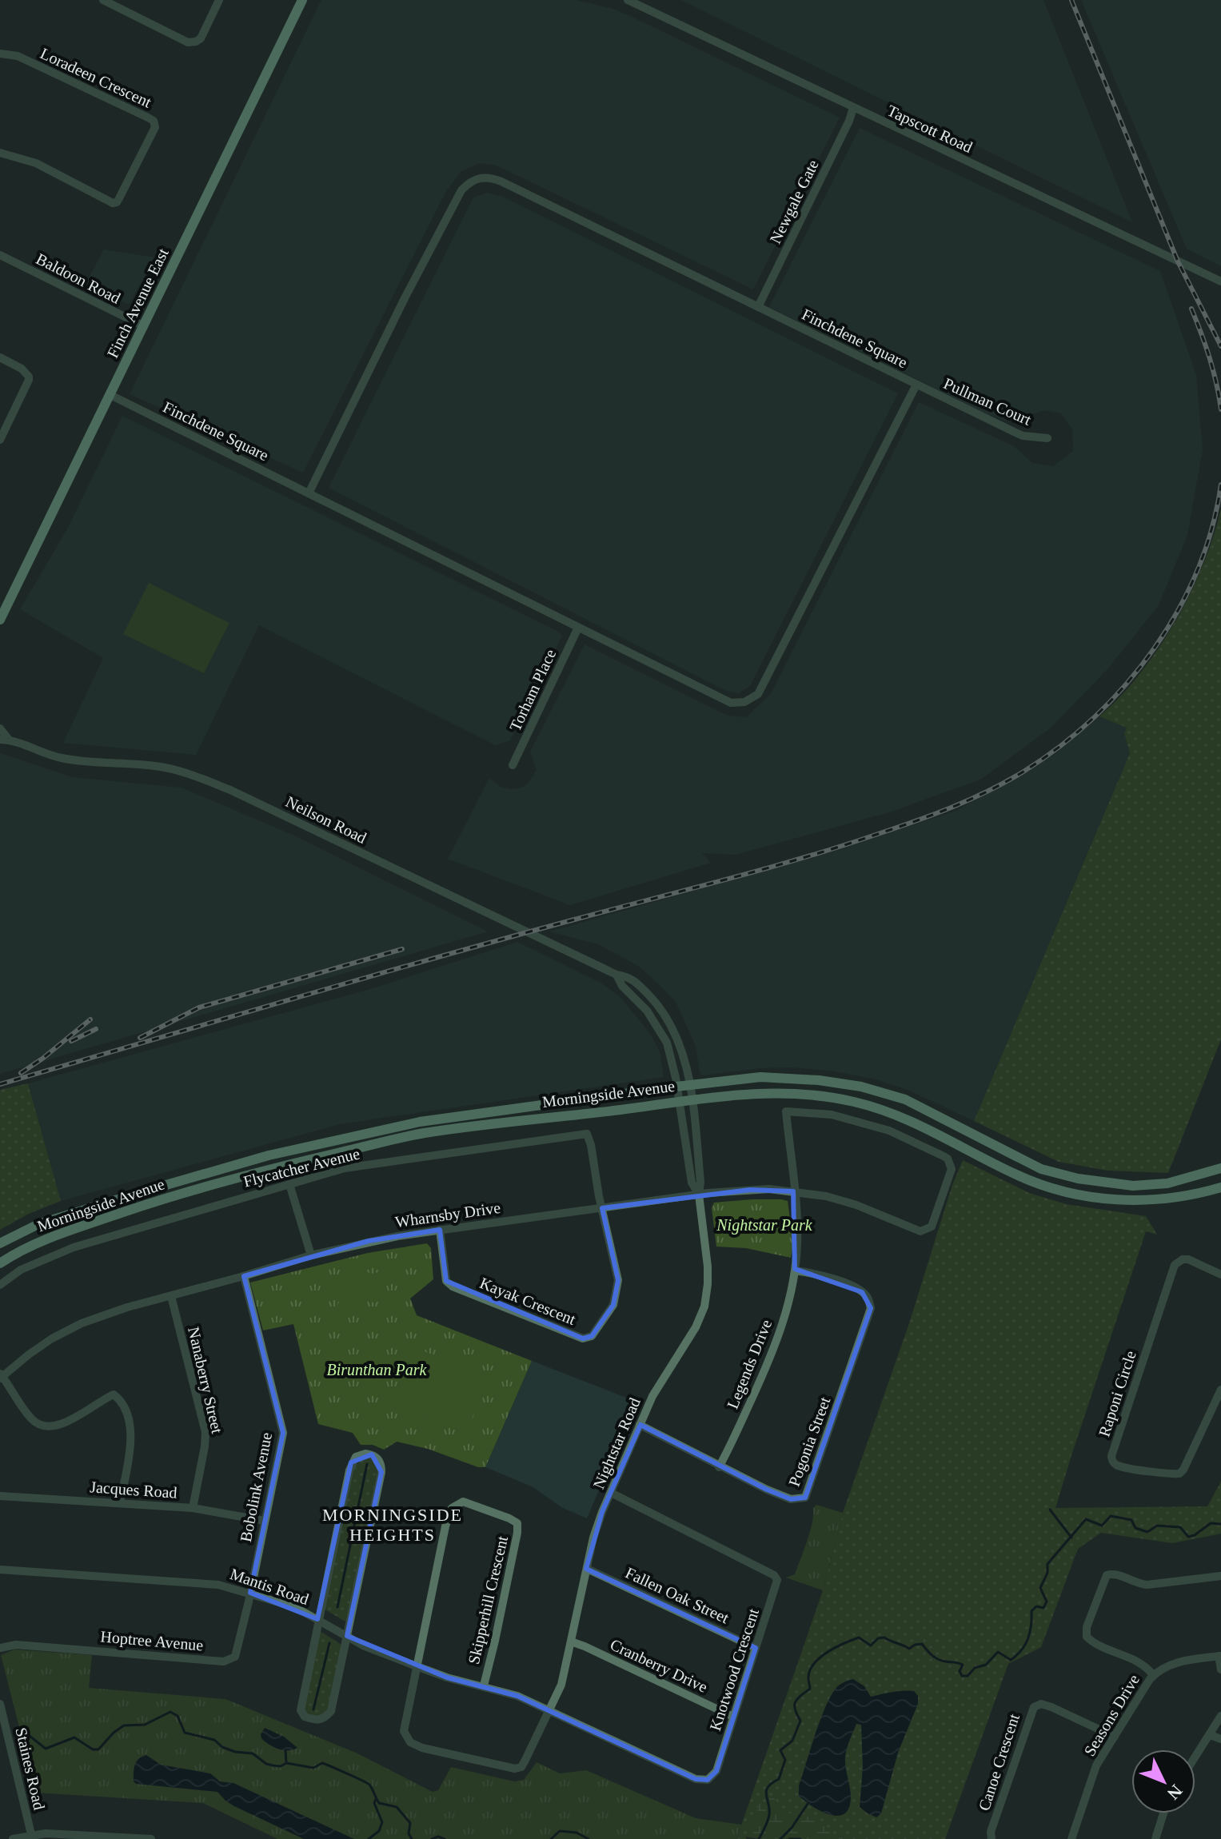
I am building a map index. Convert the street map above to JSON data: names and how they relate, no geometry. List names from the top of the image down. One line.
{"streets":{"main road":["Finch Avenue East","Morningside Avenue"],"street":["Loradeen Crescent","Tapscott Road","Newgale Gate","Baldoon Road","Finchdene Square","Pullman Court","Torham Place","Neilson Road","Flycatcher Avenue","Wharnsby Drive","Kayak Crescent","Legends Drive","Nanaberry Street","Raponi Circle","Pogonia Street","Nightstar Road","Bobolink Avenue","Jacques Road","Mantis Road","Fallen Oak Street","Skipperhill Crescent","Hoptree Avenue","Cranberry Drive","Knotwood Crescent","Seasons Drive","Canoe Crescent","Staines Road"]},"crossings":[["Tapscott Road","Newgale Gate"],["Newgale Gate","Finchdene Square"],["Baldoon Road","Finch Avenue East"],["Finch Avenue East","Finchdene Square"],["Finchdene Square","Pullman Court"],["Finchdene Square","Torham Place"],["Neilson Road","Morningside Avenue"],["Neilson Road","Nightstar Road"],["Morningside Avenue","Nightstar Road"],["Flycatcher Avenue","Wharnsby Drive"],["Flycatcher Avenue","Kayak Crescent"],["Wharnsby Drive","Kayak Crescent"],["Wharnsby Drive","Legends Drive"],["Wharnsby Drive","Nanaberry Street"],["Wharnsby Drive","Nightstar Road"],["Wharnsby Drive","Bobolink Avenue"],["Legends Drive","Pogonia Street"],["Nanaberry Street","Jacques Road"],["Pogonia Street","Nightstar Road"],["Nightstar Road","Mantis Road"],["Nightstar Road","Fallen Oak Street"],["Nightstar Road","Skipperhill Crescent"],["Nightstar Road","Cranberry Drive"],["Nightstar Road","Knotwood Crescent"],["Bobolink Avenue","Jacques Road"],["Bobolink Avenue","Mantis Road"],["Bobolink Avenue","Hoptree Avenue"],["Mantis Road","Skipperhill Crescent"],["Mantis Road","Hoptree Avenue"],["Mantis Road","Knotwood Crescent"],["Fallen Oak Street","Knotwood Crescent"],["Cranberry Drive","Knotwood Crescent"],["Seasons Drive","Canoe Crescent"]],"districts":["MORNINGSIDE HEIGHTS"],"parks":["Nightstar Park","Birunthan Park"],"north":"bottom right"}
